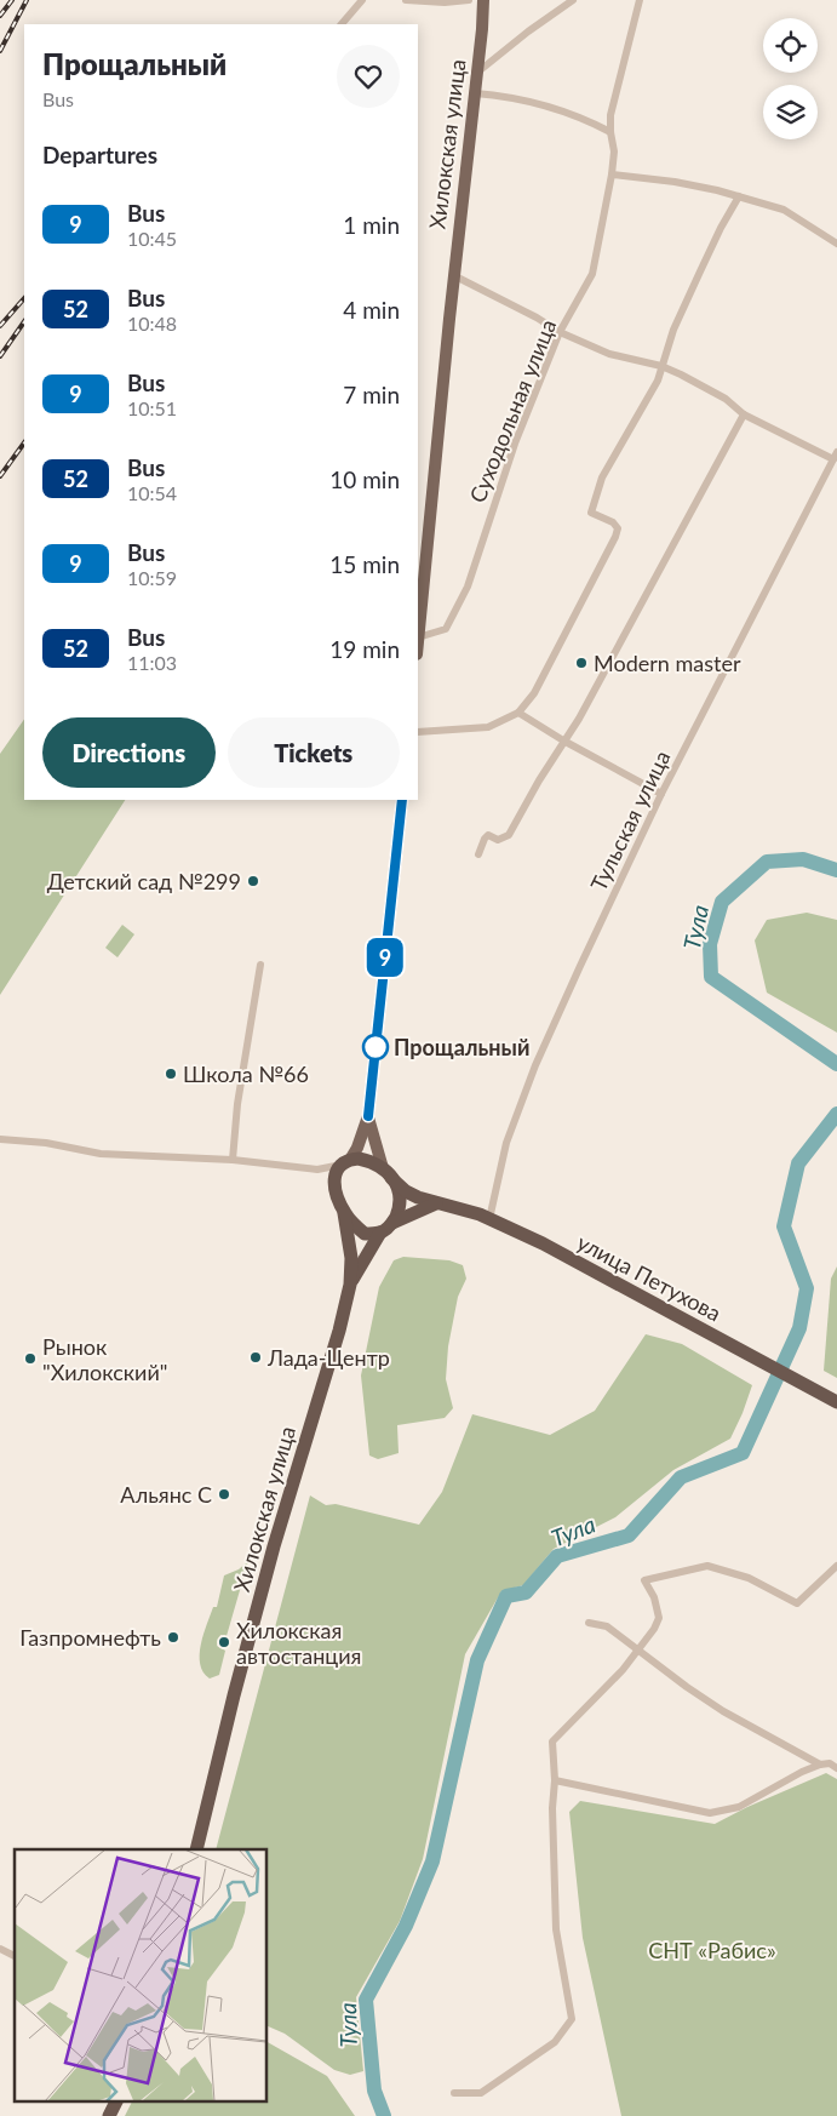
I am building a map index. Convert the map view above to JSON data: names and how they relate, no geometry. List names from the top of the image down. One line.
{"streets":{"highway":["Хилокская улица","улица Петухова"],"street":["Суходольная улица","Тульская улица"]},"crossings":[["Хилокская улица","Суходольная улица"],["Тульская улица","улица Петухова"]],"water":["Тула"],"parks":["СНТ «Рабис»"],"places":["Modern master","Детский сад №299","Прощальный","Школа №66","Лада-Центр","Рынок \"Хилокский\"","Альянс С","Газпромнефть","Хилокская автостанция"],"lines":["bus line 9"],"page":{"on_map":"9","heading":[["Прощальный","Bus"],"Departures"],"list":[{"mark":"9","name":"Bus","note":"10:45","value":"1 min"},{"mark":"52","name":"Bus","note":"10:48","value":"4 min"},{"mark":"9","name":"Bus","note":"10:51","value":"7 min"},{"mark":"52","name":"Bus","note":"10:54","value":"10 min"},{"mark":"9","name":"Bus","note":"10:59","value":"15 min"},{"mark":"52","name":"Bus","note":"11:03","value":"19 min"}],"buttons":["Directions","Tickets"]}}
